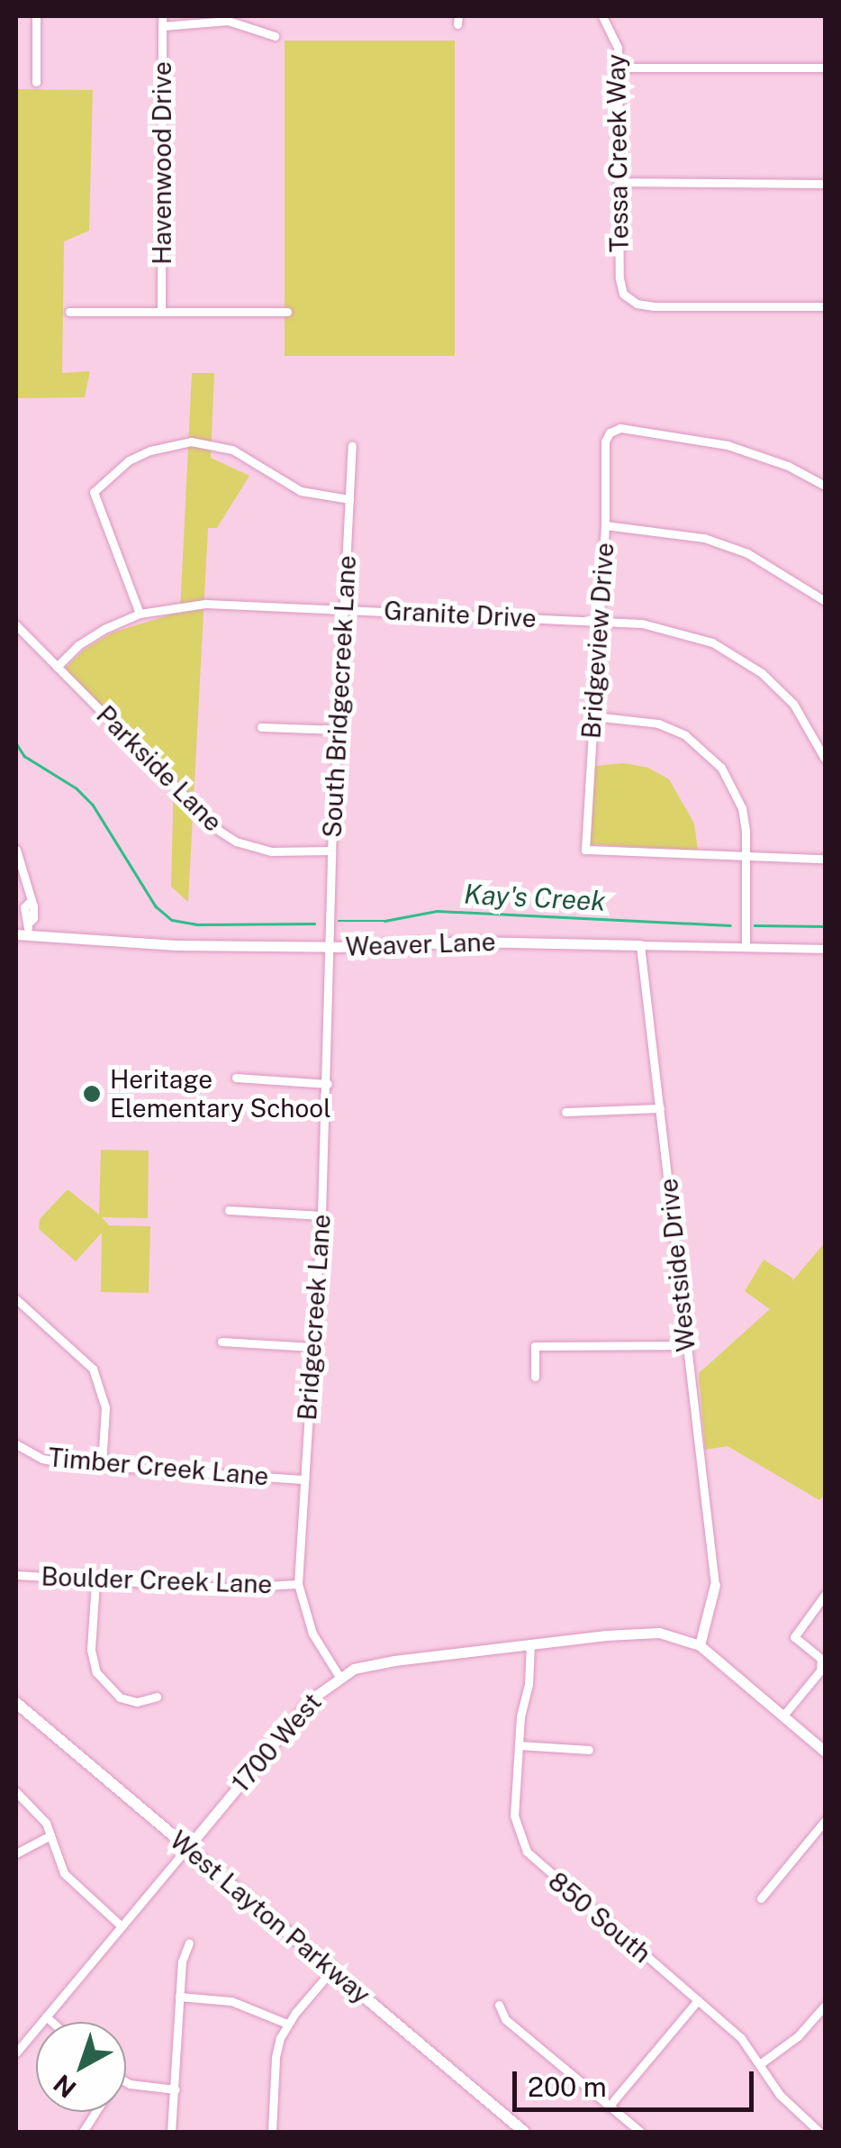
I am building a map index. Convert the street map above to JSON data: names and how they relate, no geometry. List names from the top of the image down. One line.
{"streets":{"main road":["West Layton Parkway"],"street":["Tessa Creek Way","Havenwood Drive","Granite Drive","Bridgeview Drive","South Bridgecreek Lane","Parkside Lane","Weaver Lane","Westside Drive","Bridgecreek Lane","Timber Creek Lane","Boulder Creek Lane","1700 West","850 South"]},"crossings":[["Granite Drive","Bridgeview Drive"],["Granite Drive","South Bridgecreek Lane"],["Granite Drive","Parkside Lane"],["South Bridgecreek Lane","Parkside Lane"],["South Bridgecreek Lane","Weaver Lane"],["South Bridgecreek Lane","Bridgecreek Lane"],["Weaver Lane","Westside Drive"],["Weaver Lane","Bridgecreek Lane"],["Bridgecreek Lane","Timber Creek Lane"],["Bridgecreek Lane","Boulder Creek Lane"],["Bridgecreek Lane","1700 West"],["1700 West","West Layton Parkway"],["1700 West","850 South"]],"water":["Kay's Creek"],"places":["Heritage Elementary School"],"scale_bar":"200 m","north":"bottom left"}
